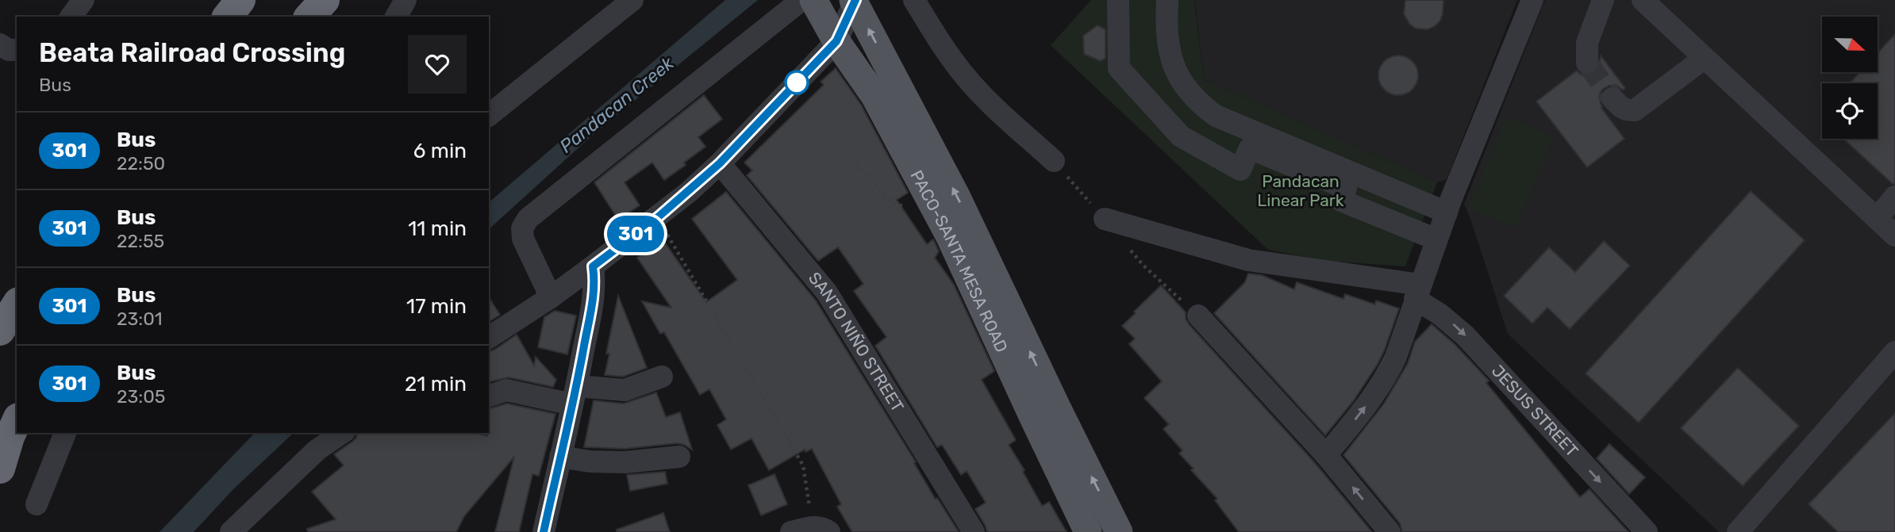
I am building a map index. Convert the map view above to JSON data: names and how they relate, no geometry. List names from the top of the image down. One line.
{"streets":{"main road":["PACO-SANTA MESA ROAD"],"street":["SANTO NIÑO STREET","JESUS STREET"]},"water":["Pandacan Creek"],"parks":["Pandacan Linear Park"],"lines":["bus line 301"],"north":"right","page":{"on_map":"301","heading":["Beata Railroad Crossing","Bus"],"list":[{"mark":"301","name":"Bus","note":"22:50","value":"6 min"},{"mark":"301","name":"Bus","note":"22:55","value":"11 min"},{"mark":"301","name":"Bus","note":"23:01","value":"17 min"},{"mark":"301","name":"Bus","note":"23:05","value":"21 min"}]}}
